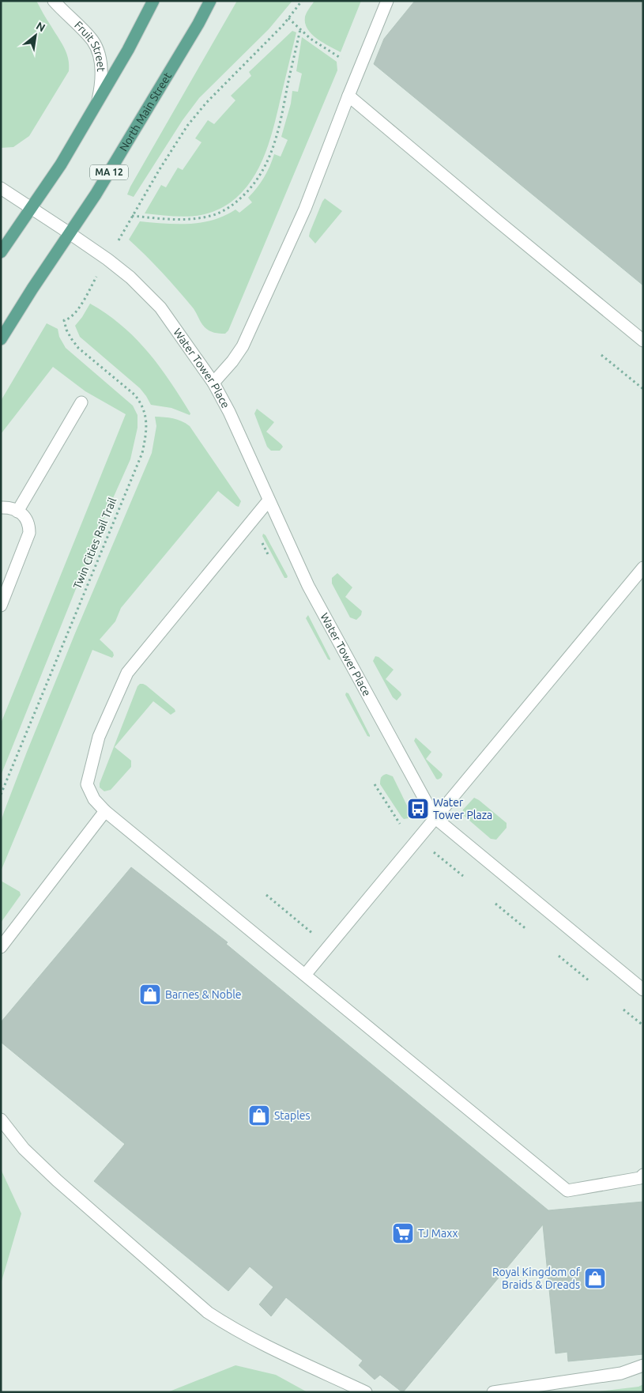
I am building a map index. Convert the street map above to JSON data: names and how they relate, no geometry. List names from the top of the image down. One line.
{"streets":{"main road":["North Main Street","MA 12"],"street":["Fruit Street","Water Tower Place"],"path":["Twin Cities Rail Trail"]},"crossings":[["North Main Street","Water Tower Place"]],"places":{"bus stop":["Water Tower Plaza"],"shop":["Barnes & Noble","Staples","Royal Kingdom of Braids & Dreads"],"supermarket":["TJ Maxx"]},"north":"top right"}
